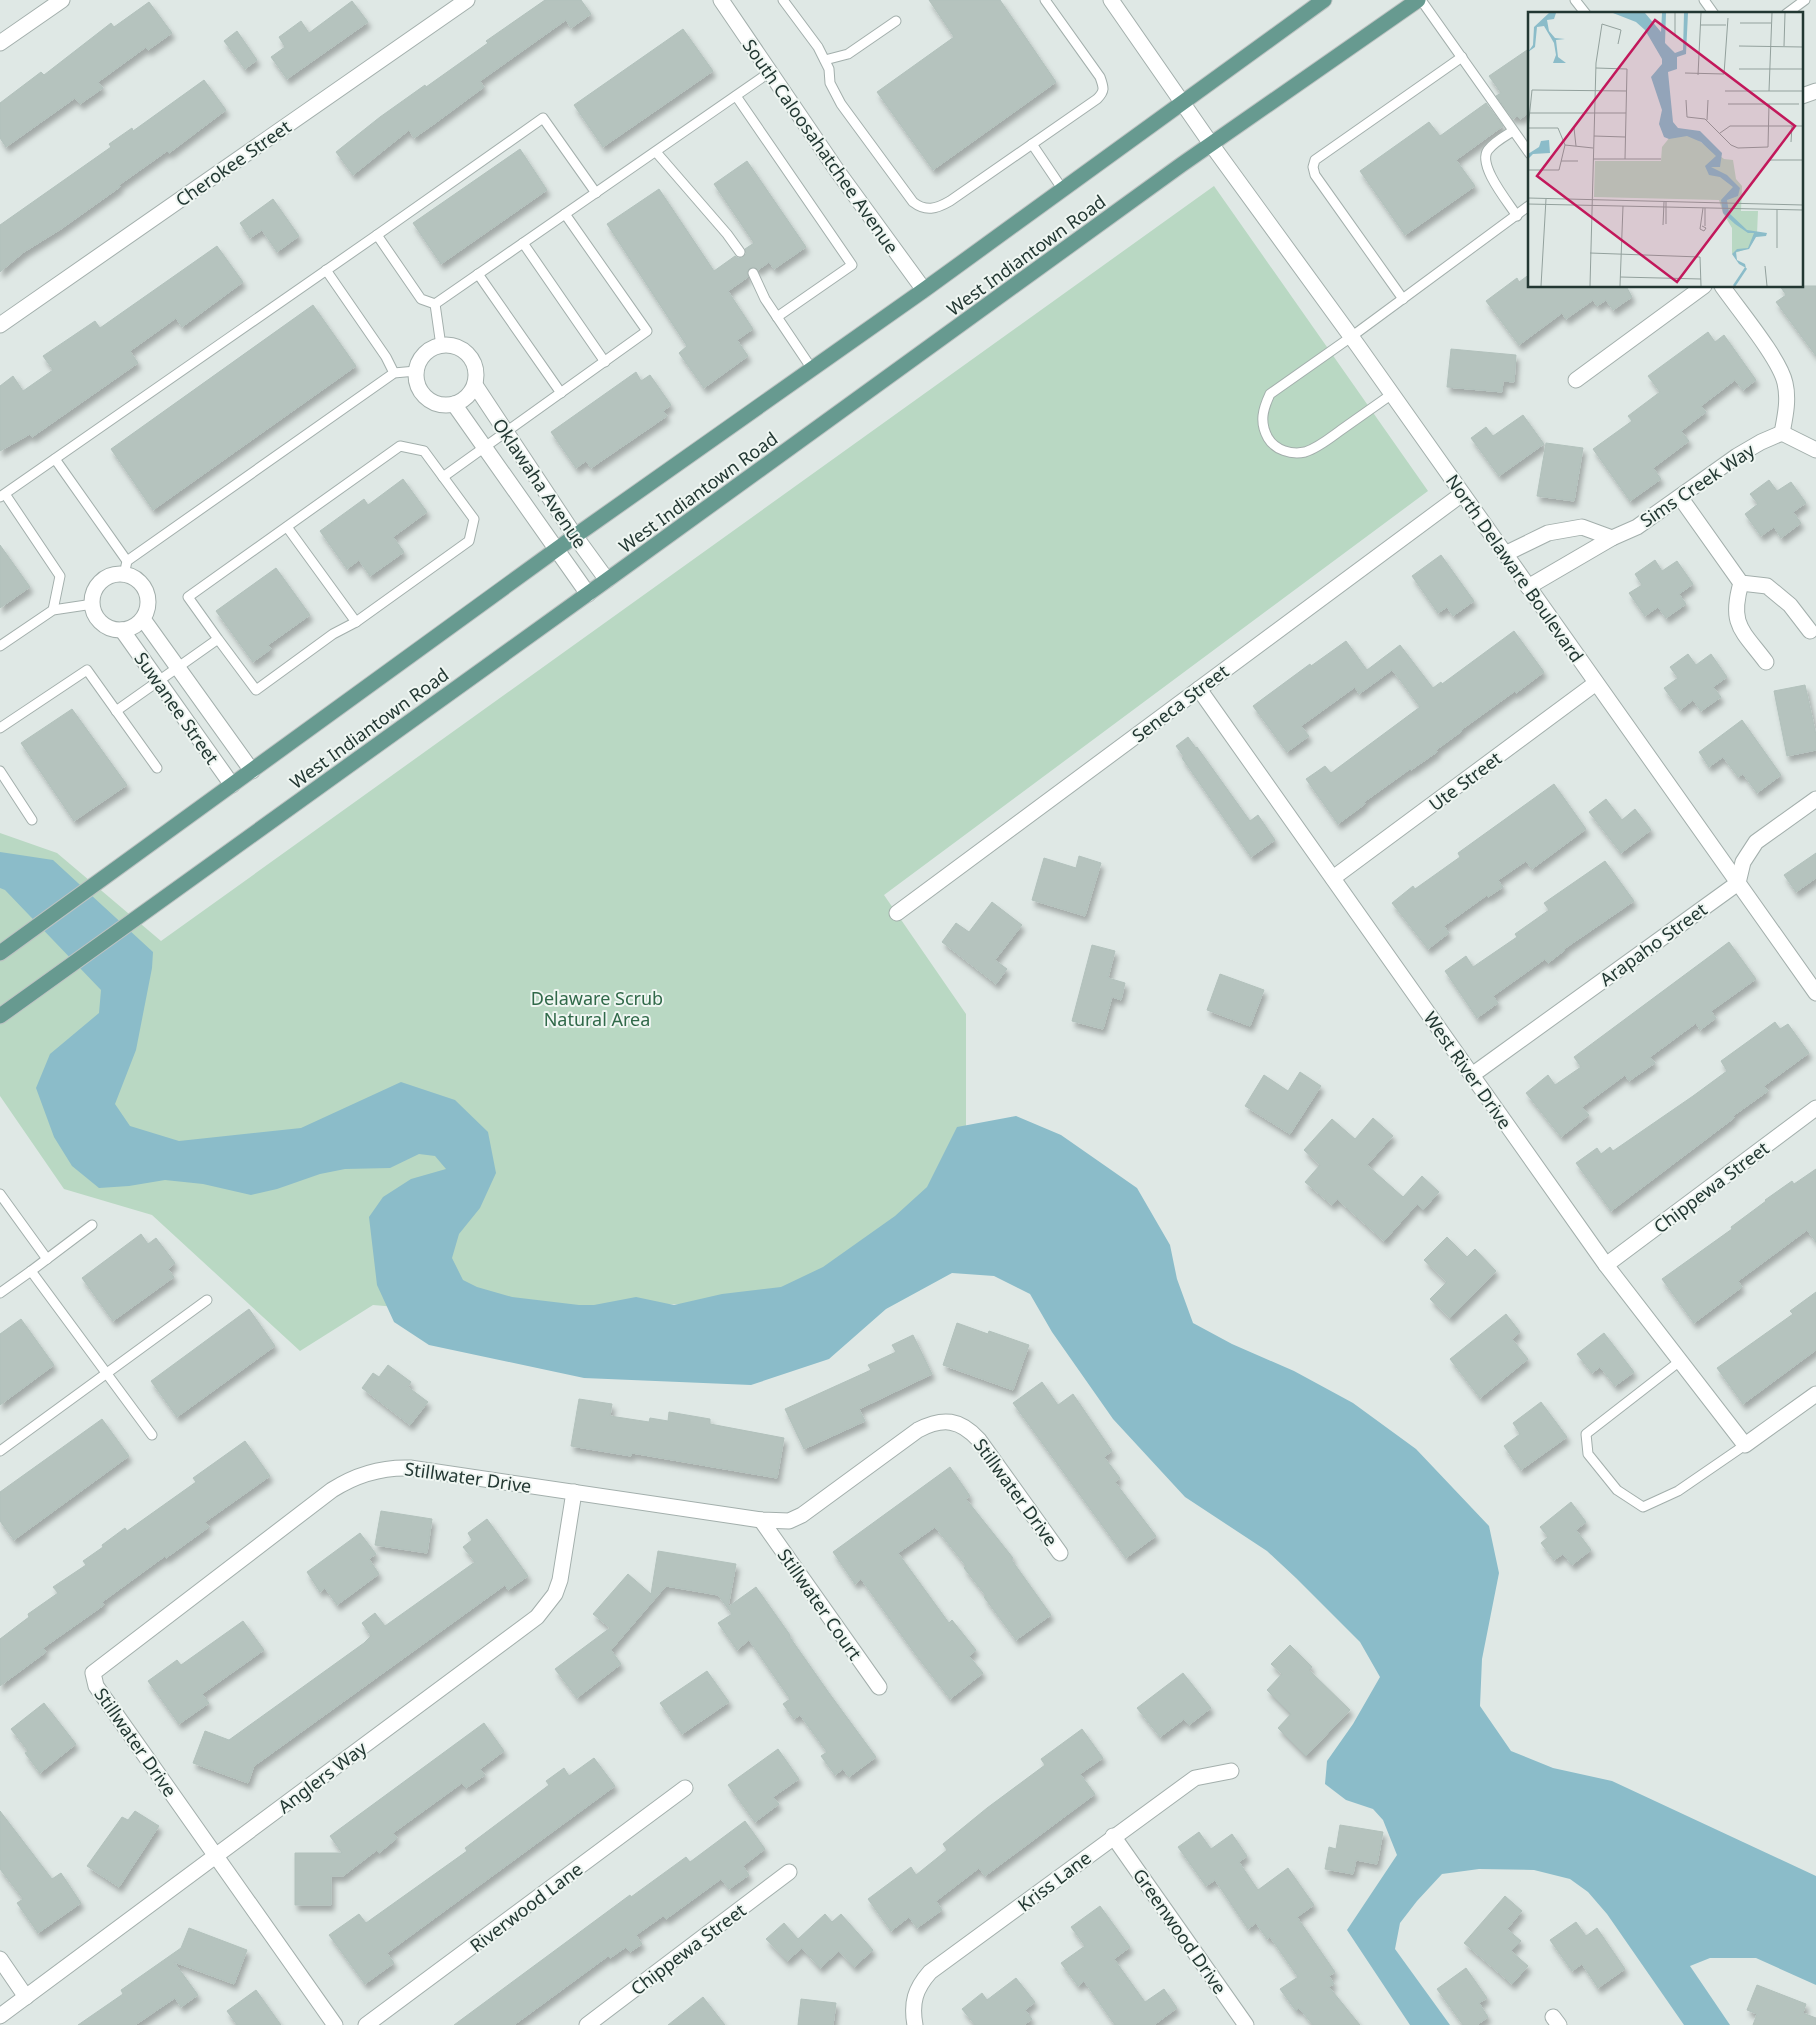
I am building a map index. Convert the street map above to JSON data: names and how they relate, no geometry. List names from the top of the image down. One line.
{"streets":{"main road":["West Indiantown Road"],"street":["South Caloosahatchee Avenue","Cherokee Street","Oklawaha Avenue","Sims Creek Way","North Delaware Boulevard","Seneca Street","Suwanee Street","Ute Street","Arapaho Street","West River Drive","Chippewa Street","Stillwater Drive","Stillwater Court","Anglers Way","Kriss Lane","Riverwood Lane","Greenwood Drive"]},"crossings":[["South Caloosahatchee Avenue","West Indiantown Road"],["West Indiantown Road","Oklawaha Avenue"],["West Indiantown Road","North Delaware Boulevard"],["West Indiantown Road","Suwanee Street"],["Sims Creek Way","North Delaware Boulevard"],["North Delaware Boulevard","Seneca Street"],["North Delaware Boulevard","Ute Street"],["North Delaware Boulevard","Arapaho Street"],["Seneca Street","West River Drive"],["Ute Street","West River Drive"],["Arapaho Street","West River Drive"],["West River Drive","Chippewa Street"],["Stillwater Drive","Stillwater Court"],["Stillwater Drive","Anglers Way"],["Kriss Lane","Greenwood Drive"]],"parks":["Delaware Scrub Natural Area"]}
